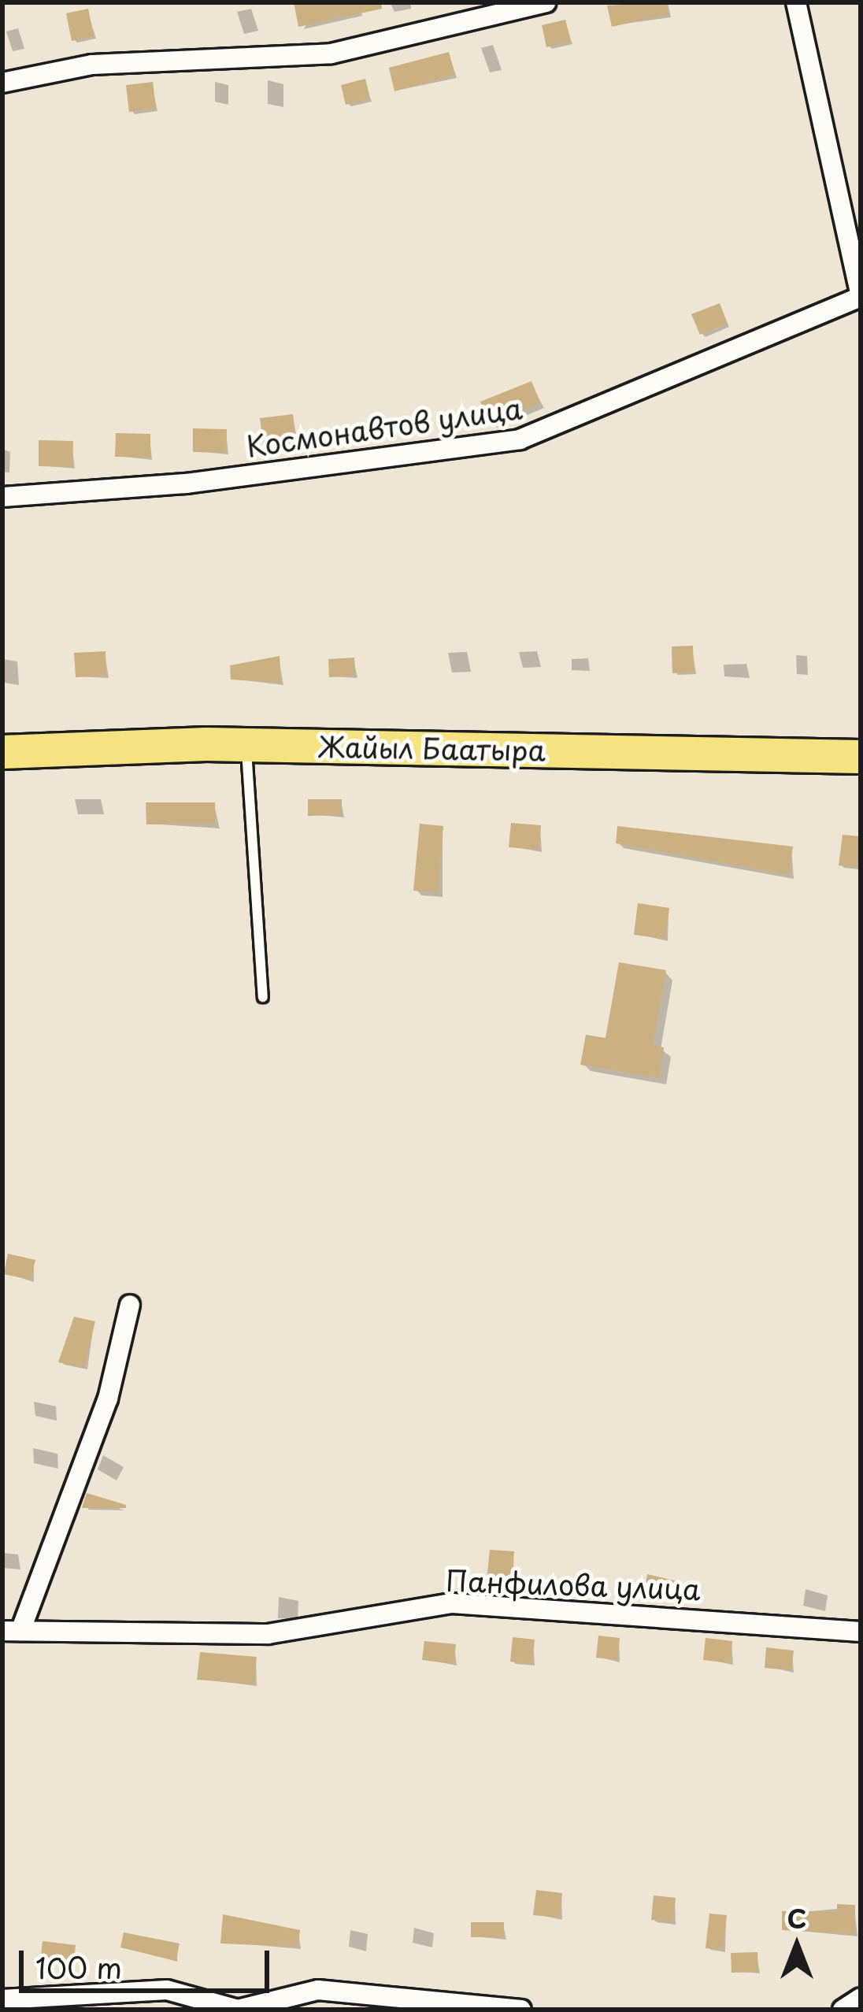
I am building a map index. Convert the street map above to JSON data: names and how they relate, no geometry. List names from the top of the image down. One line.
{"streets":{"highway":["Жайыл Баатыра"],"street":["Космонавтов улица","Панфилова улица"]},"scale_bar":"100 m","north":"top"}
